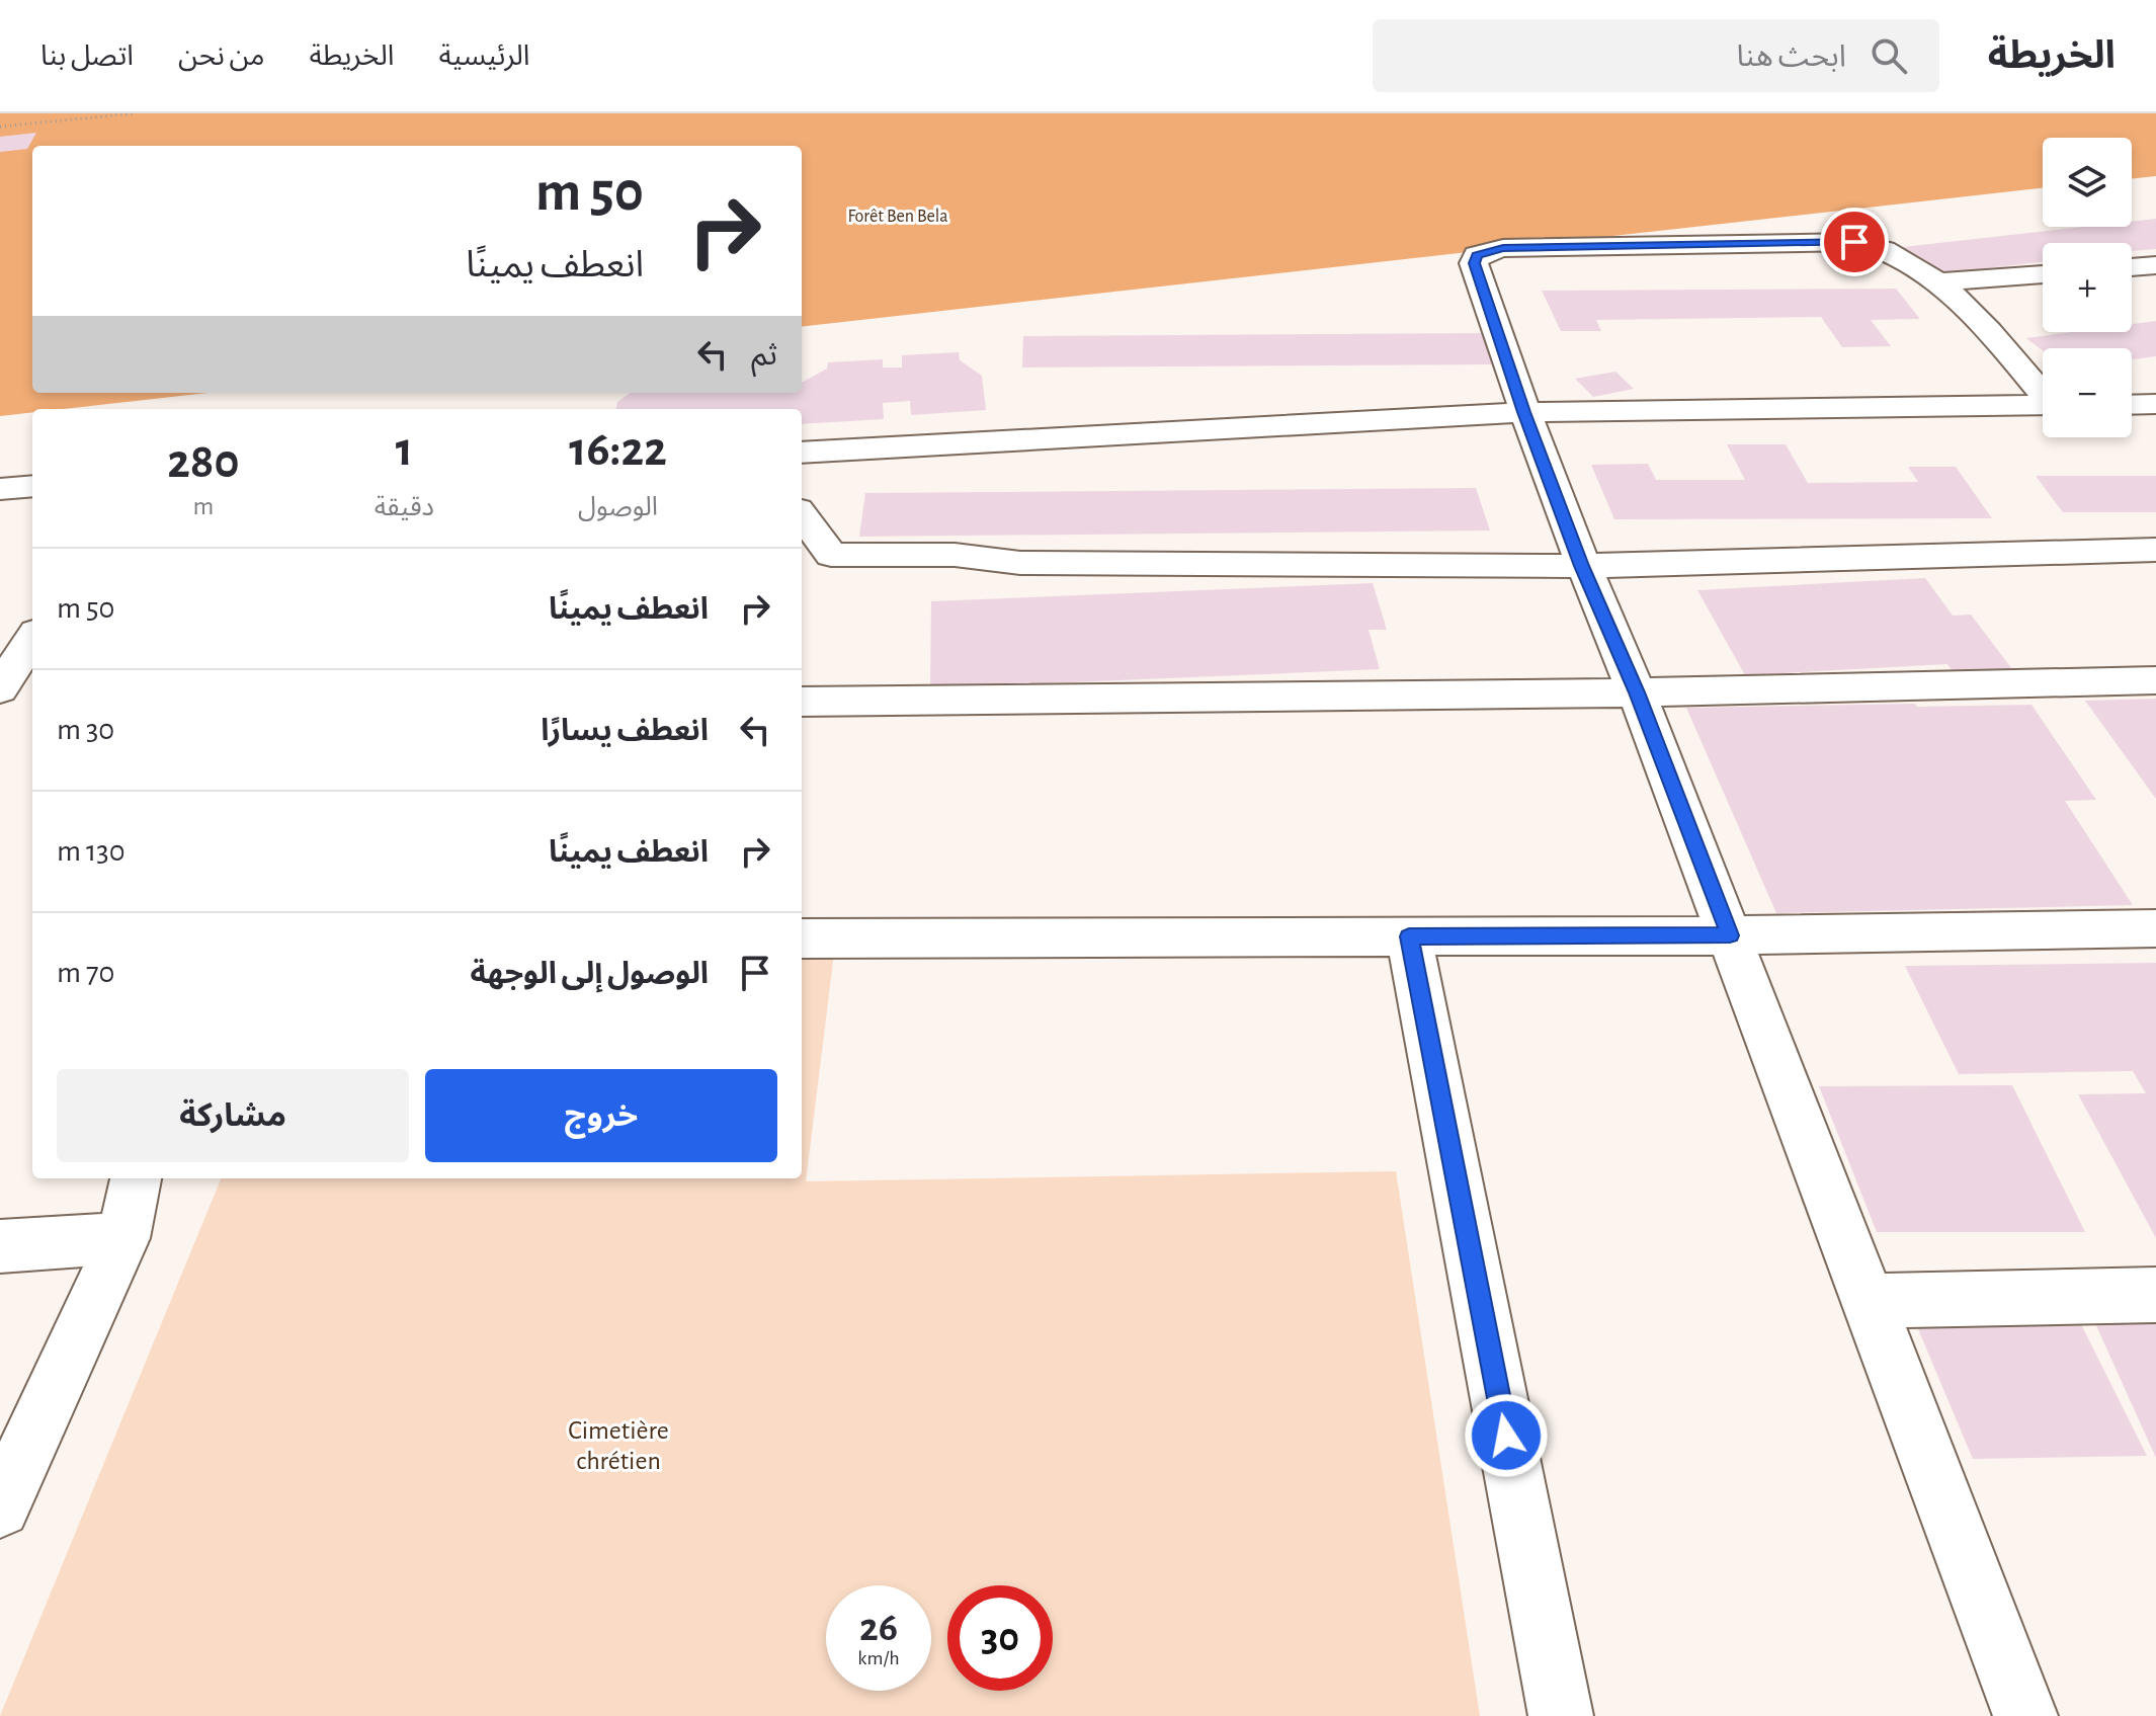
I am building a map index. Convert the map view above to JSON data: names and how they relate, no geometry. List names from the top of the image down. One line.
{"parks":["Forêt Ben Bela","Cimetière chrétien"],"page":{"header":"الخريطة","search":"ابحث هنا","nav":["الرئيسية","الخريطة","من نحن","اتصل بنا"],"map_buttons":["+","−"],"turn":["50 m","انعطف يمينًا"],"then":"ثم","eta":["16:22","الوصول","1","دقيقة","280","m"],"list":[{"name":"انعطف يمينًا","value":"50 m"},{"name":"انعطف يسارًا","value":"30 m"},{"name":"انعطف يمينًا","value":"130 m"},{"name":"الوصول إلى الوجهة","value":"70 m"}],"buttons":["خروج","مشاركة"],"speed":"26 km/h","limit":"30"}}
